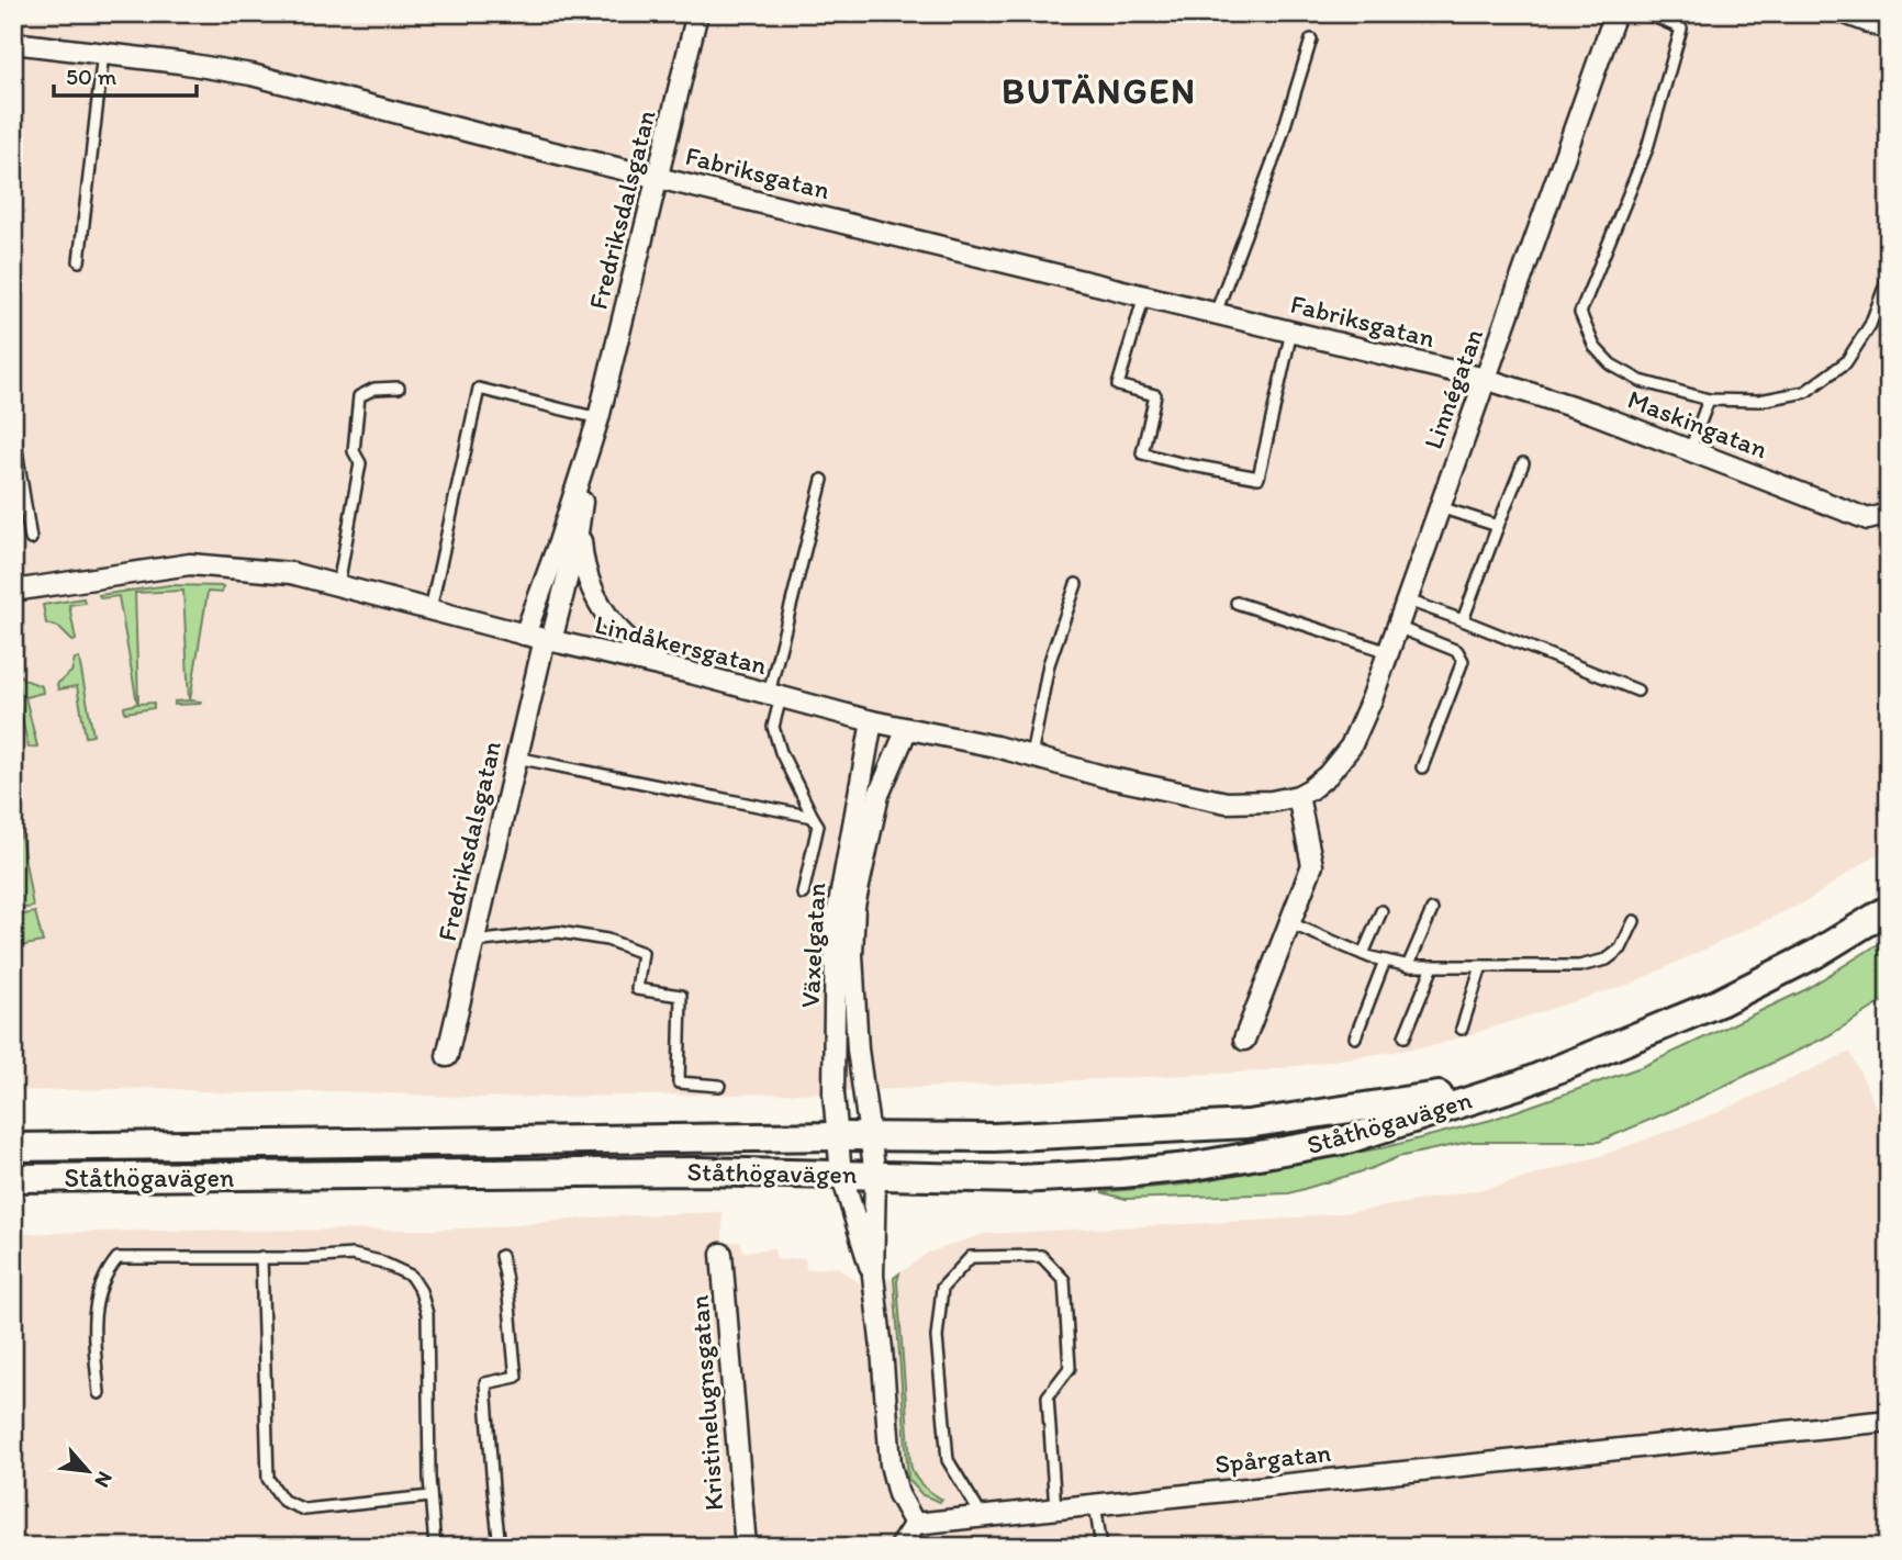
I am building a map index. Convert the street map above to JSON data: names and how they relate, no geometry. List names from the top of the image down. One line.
{"streets":{"main road":["Ståthögavägen"],"street":["Fabriksgatan","Fredriksdalsgatan","Linnégatan","Maskingatan","Lindåkersgatan","Växelgatan","Kristinelugnsgatan","Spårgatan"]},"crossings":[["Fabriksgatan","Fredriksdalsgatan"],["Fabriksgatan","Linnégatan"],["Fabriksgatan","Maskingatan"],["Fredriksdalsgatan","Lindåkersgatan"],["Linnégatan","Maskingatan"],["Linnégatan","Lindåkersgatan"],["Lindåkersgatan","Växelgatan"],["Växelgatan","Ståthögavägen"]],"districts":["BUTÄNGEN"],"scale_bar":"50 m","north":"bottom right"}
